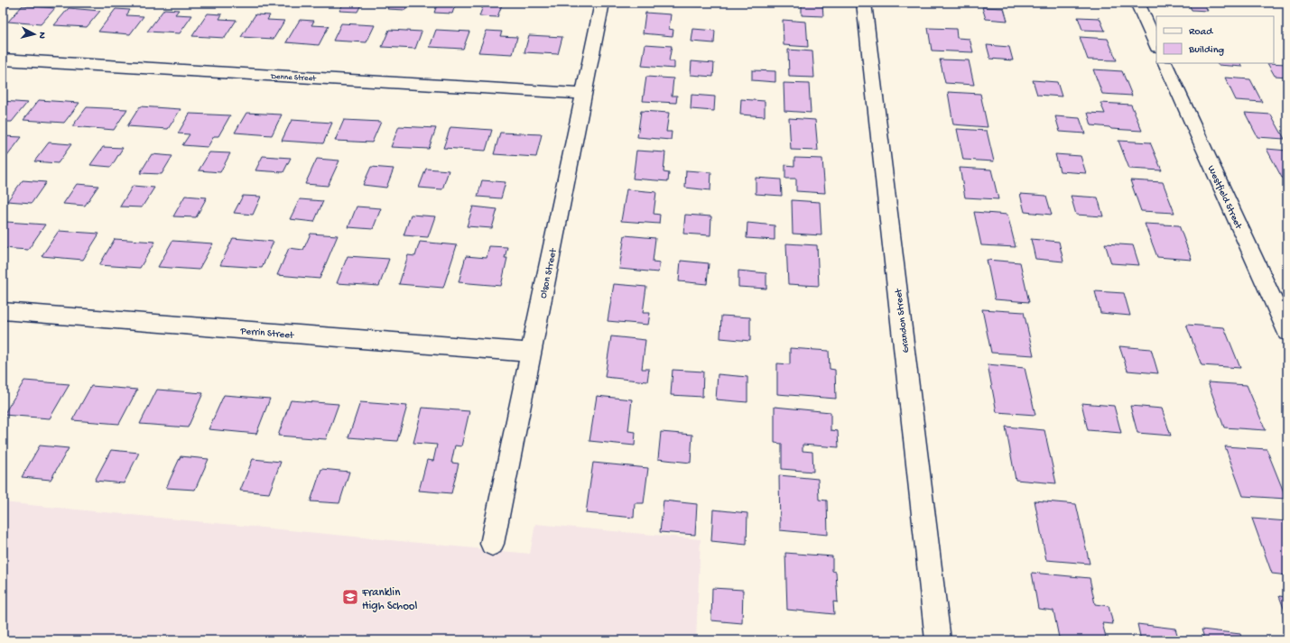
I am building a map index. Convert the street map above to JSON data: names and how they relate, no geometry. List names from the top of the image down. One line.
{"streets":{"street":["Denne Street","Westfield Street","Olson Street","Grandon Street","Perrin Street"]},"crossings":[["Denne Street","Olson Street"],["Olson Street","Perrin Street"]],"places":{"school or university":["Franklin High School"]},"legend":["Road","Building"],"north":"right"}
